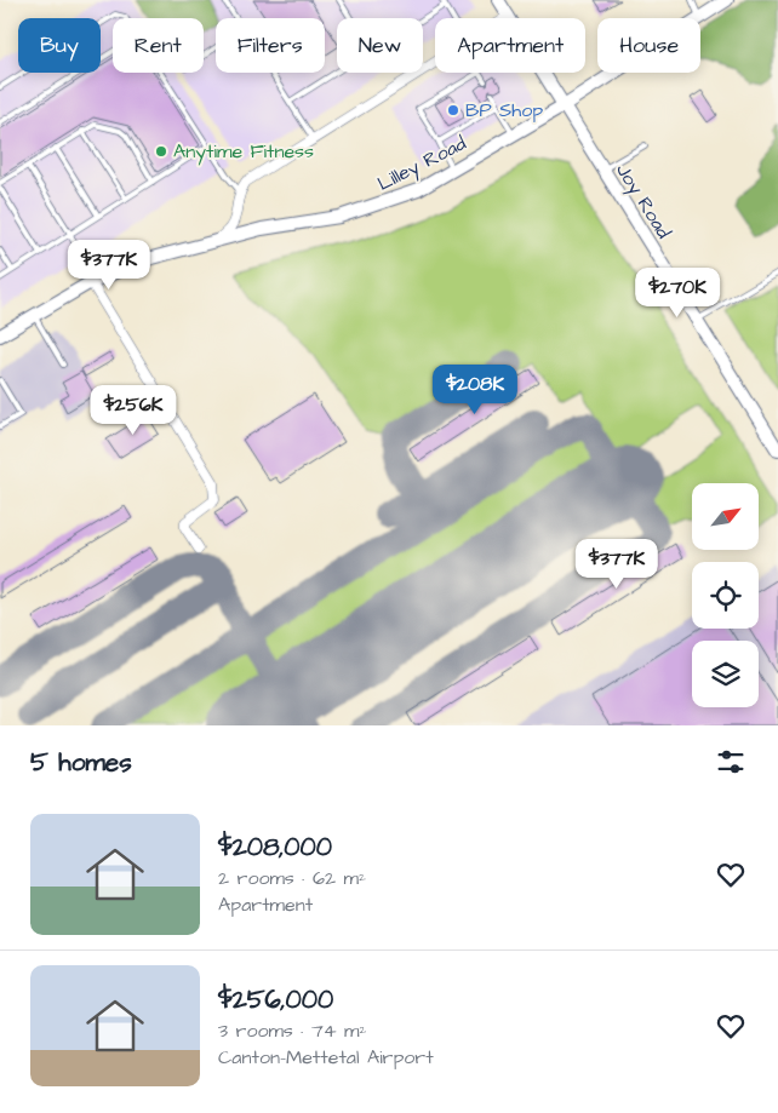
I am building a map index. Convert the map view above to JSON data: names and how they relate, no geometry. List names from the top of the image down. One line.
{"streets":{"street":["Lilley Road","Joy Road"]},"crossings":[["Lilley Road","Joy Road"]],"places":["BP Shop","Anytime Fitness"],"north":"top right","page":{"chip":["Buy","Rent","Filters","New","Apartment","House"],"price":["$377K","$270K","$208K","$256K","$377K"],"heading":"5 homes","list":[{"name":"$208,000","note":"2 rooms · 62 m² · Apartment"},{"name":"$256,000","note":"3 rooms · 74 m² · Canton-Mettetal Airport"}]}}
